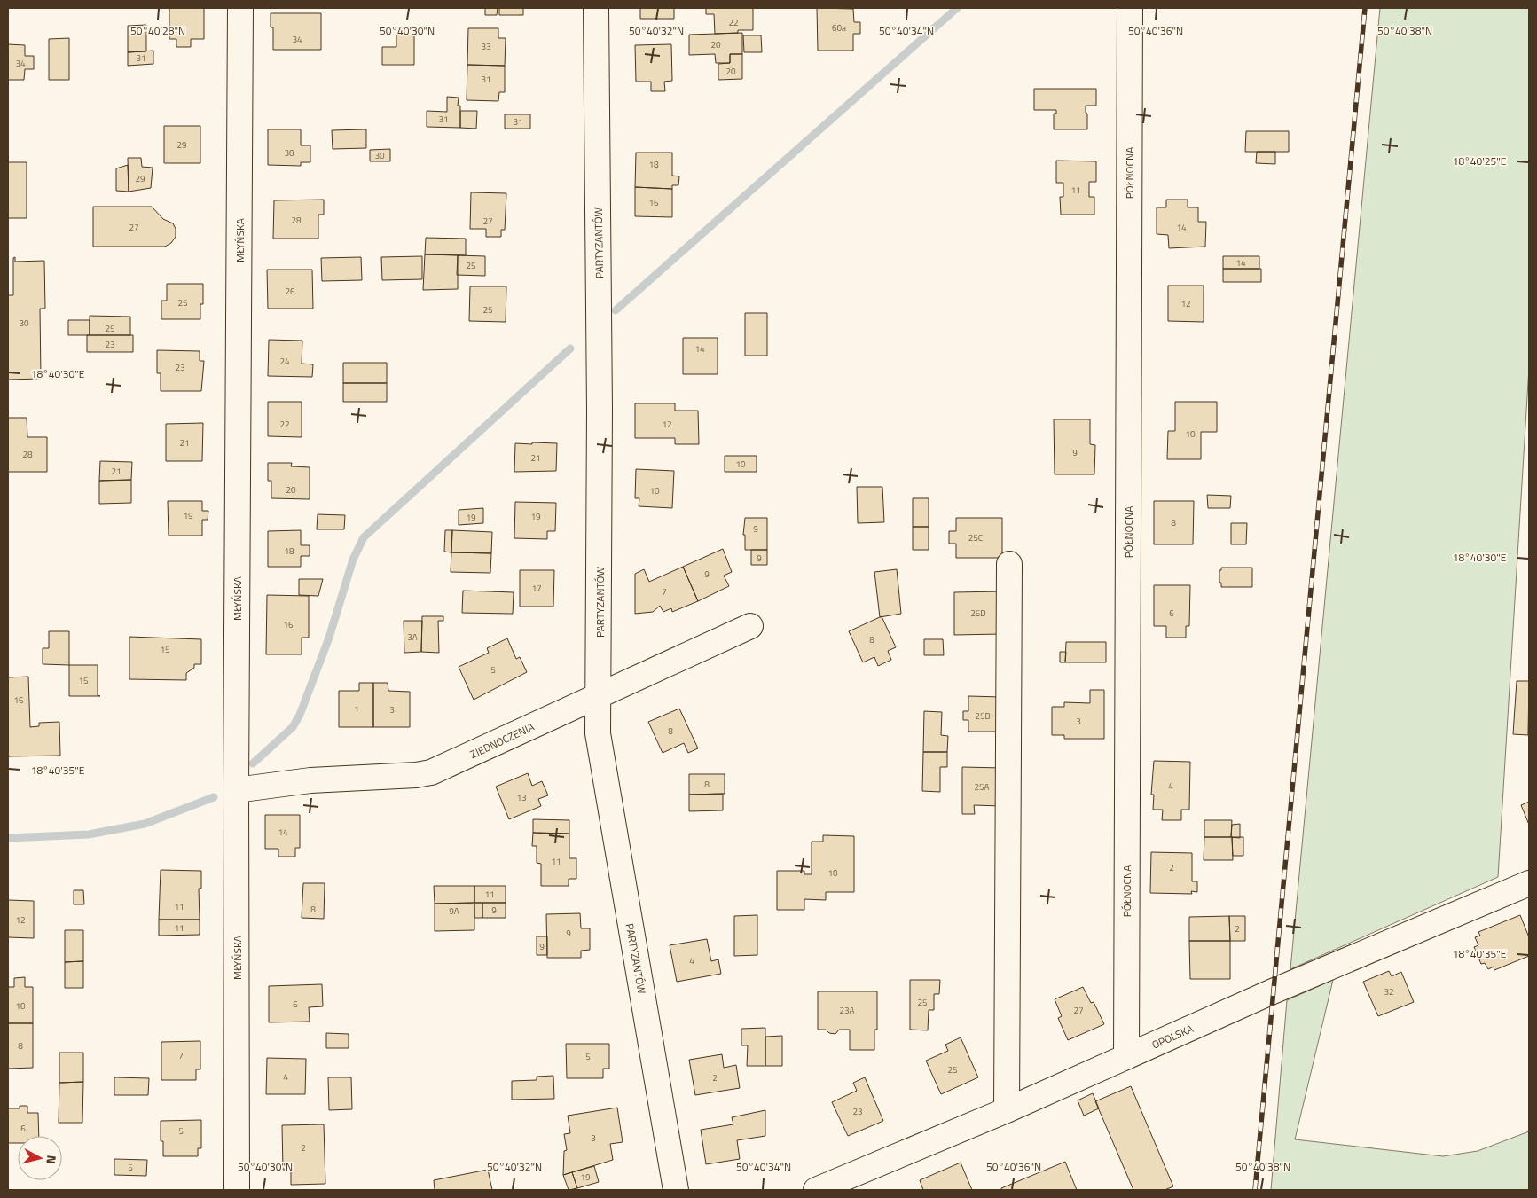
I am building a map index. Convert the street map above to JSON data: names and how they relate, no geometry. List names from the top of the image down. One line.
{"streets":{"street":["PÓŁNOCNA","MŁYŃSKA","PARTYZANTÓW","ZJEDNOCZENIA","OPOLSKA"]},"crossings":[["PÓŁNOCNA","OPOLSKA"],["MŁYŃSKA","ZJEDNOCZENIA"],["PARTYZANTÓW","ZJEDNOCZENIA"]],"house_numbers":["22","60a","34","20","33","31","34","20","31","31","31","29","30","30","18","29","11","16","28","27","27","14","14","25","26","25","12","25","30","25","23","14","24","23","22","12","10","21","9","28","21","10","21","20","10","19","19","19","8","9","25C","18","9","9","17","7","25D","6","16","3A","8","15","5","15","16","1","3","25B","3","8","8","4","25A","13","14","11","2","10","11","11","8","9","9A","12","11","2","9","9","4","32","25","6","10","23A","27","8","7","5","25","4","2","23","6","5","3","2","5","19"],"north":"right","coordinates":["50°40'28\"N","50°40'30\"N","50°40'32\"N","50°40'34\"N","50°40'36\"N","50°40'38\"N","18°40'25\"E","18°40'30\"E","18°40'35\"E"]}
